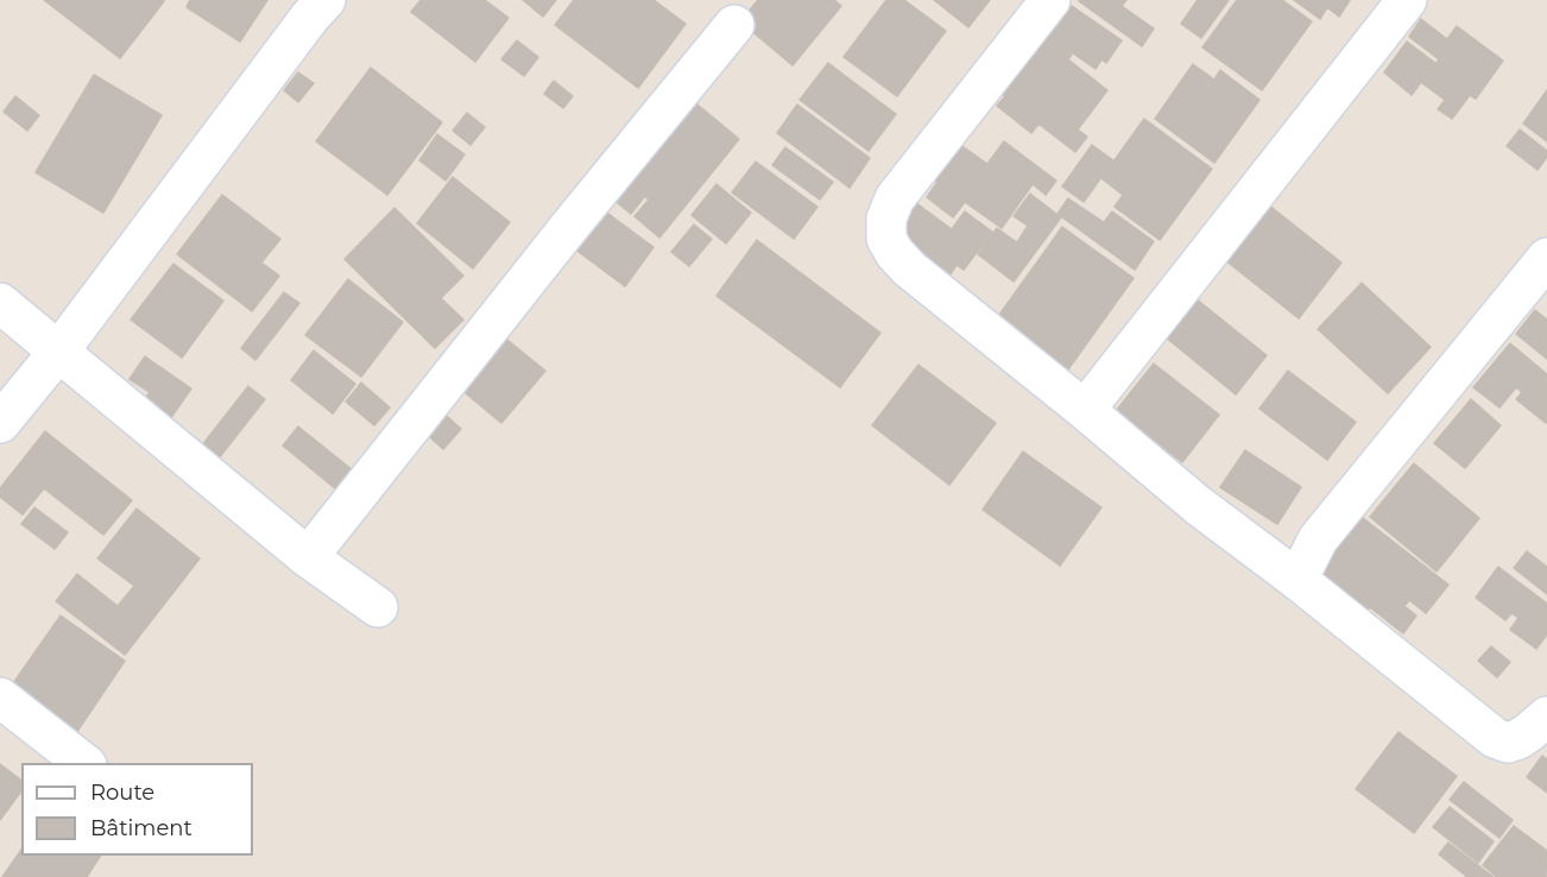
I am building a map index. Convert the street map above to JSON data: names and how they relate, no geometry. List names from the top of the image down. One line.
{"legend":["Route","Bâtiment"]}
